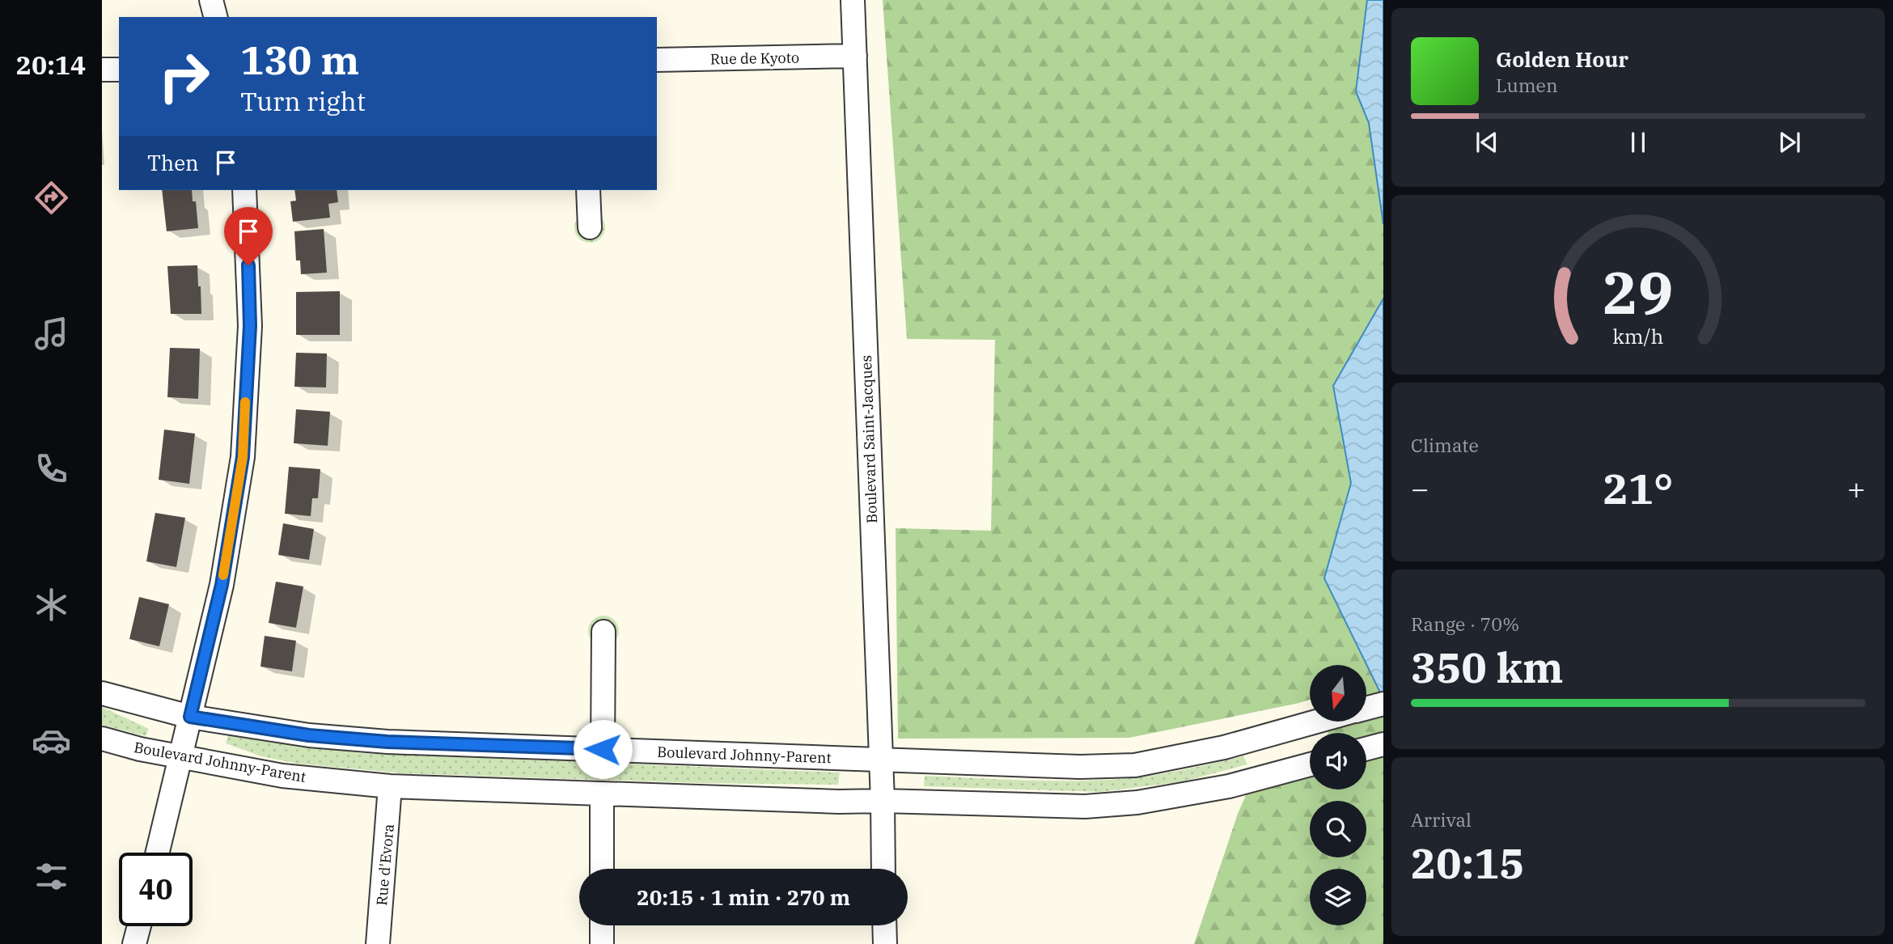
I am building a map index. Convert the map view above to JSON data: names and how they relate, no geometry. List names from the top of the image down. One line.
{"streets":{"street":["Rue de Kyoto","Boulevard Saint-Jacques","Boulevard Johnny-Parent","Rue d'Evora"]},"crossings":[["Rue de Kyoto","Boulevard Saint-Jacques"],["Boulevard Saint-Jacques","Boulevard Johnny-Parent"],["Boulevard Johnny-Parent","Rue d'Evora"]],"north":"bottom","page":{"tabs":"20:14","turn":["130 m","Turn right"],"song":["Golden Hour","Lumen"],"then":"Then","tile":["Climate",["Range · 70%","350 km"],["Arrival","20:15"]],"heat":["−","21°","+"],"limit":"40","trip":"20:15 · 1 min · 270 m","gauge":["29","km/h"]}}
